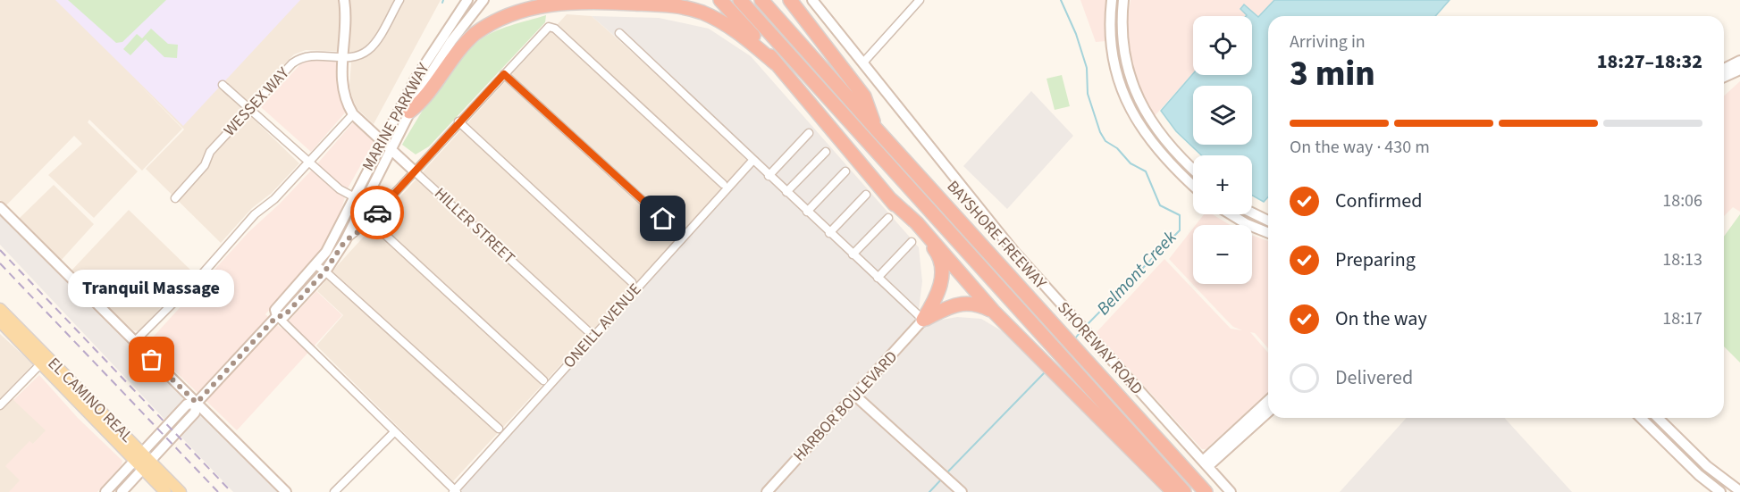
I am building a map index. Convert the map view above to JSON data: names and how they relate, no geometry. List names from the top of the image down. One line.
{"streets":{"highway":["BAYSHORE FREEWAY"],"main road":["MARINE PARKWAY","HILLER STREET","SHOREWAY ROAD","EL CAMINO REAL","HARBOR BOULEVARD"],"street":["WESSEX WAY","ONEILL AVENUE"]},"crossings":[["WESSEX WAY","HILLER STREET"],["MARINE PARKWAY","HILLER STREET"]],"water":["Belmont Creek"],"places":["Tranquil Massage"],"page":{"map_buttons":["+","−"],"heading":["3 min","Arriving in","18:27–18:32"],"bar":"On the way · 430 m","list":[["Confirmed","18:06"],["Preparing","18:13"],["On the way","18:17"],"Delivered"],"bubble":"Tranquil Massage"}}
